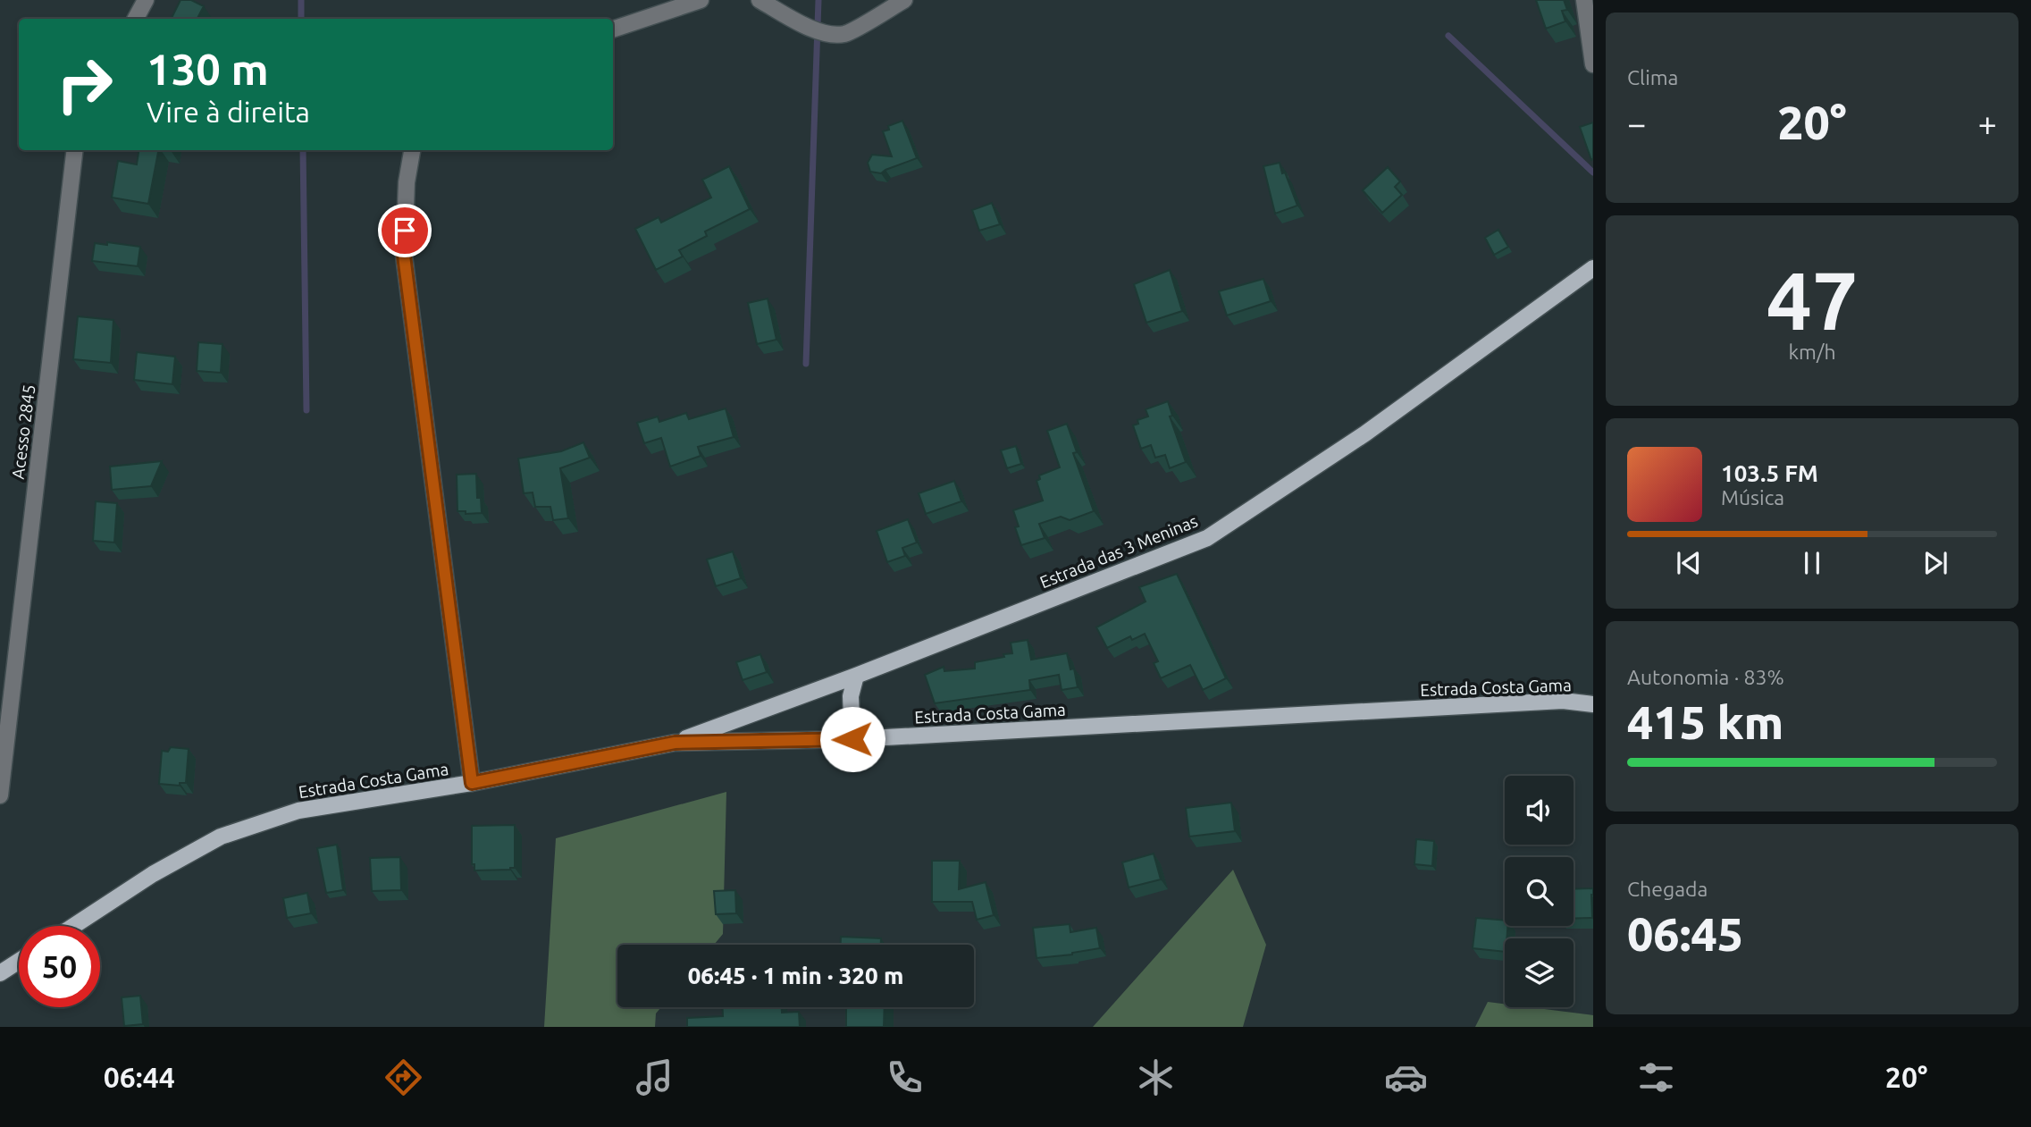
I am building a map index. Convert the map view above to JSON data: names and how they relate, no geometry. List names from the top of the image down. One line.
{"streets":{"main road":["Estrada das 3 Meninas","Estrada Costa Gama"],"street":["Acesso 2845"]},"crossings":[["Estrada das 3 Meninas","Estrada Costa Gama"]],"page":{"tile":["Clima",["47","km/h"],["Autonomia · 83%","415 km"],["Chegada","06:45"]],"turn":["130 m","Vire à direita"],"heat":["−","20°","+"],"song":["103.5 FM","Música"],"limit":"50","trip":"06:45 · 1 min · 320 m","tabs":["06:44","20°"]}}
